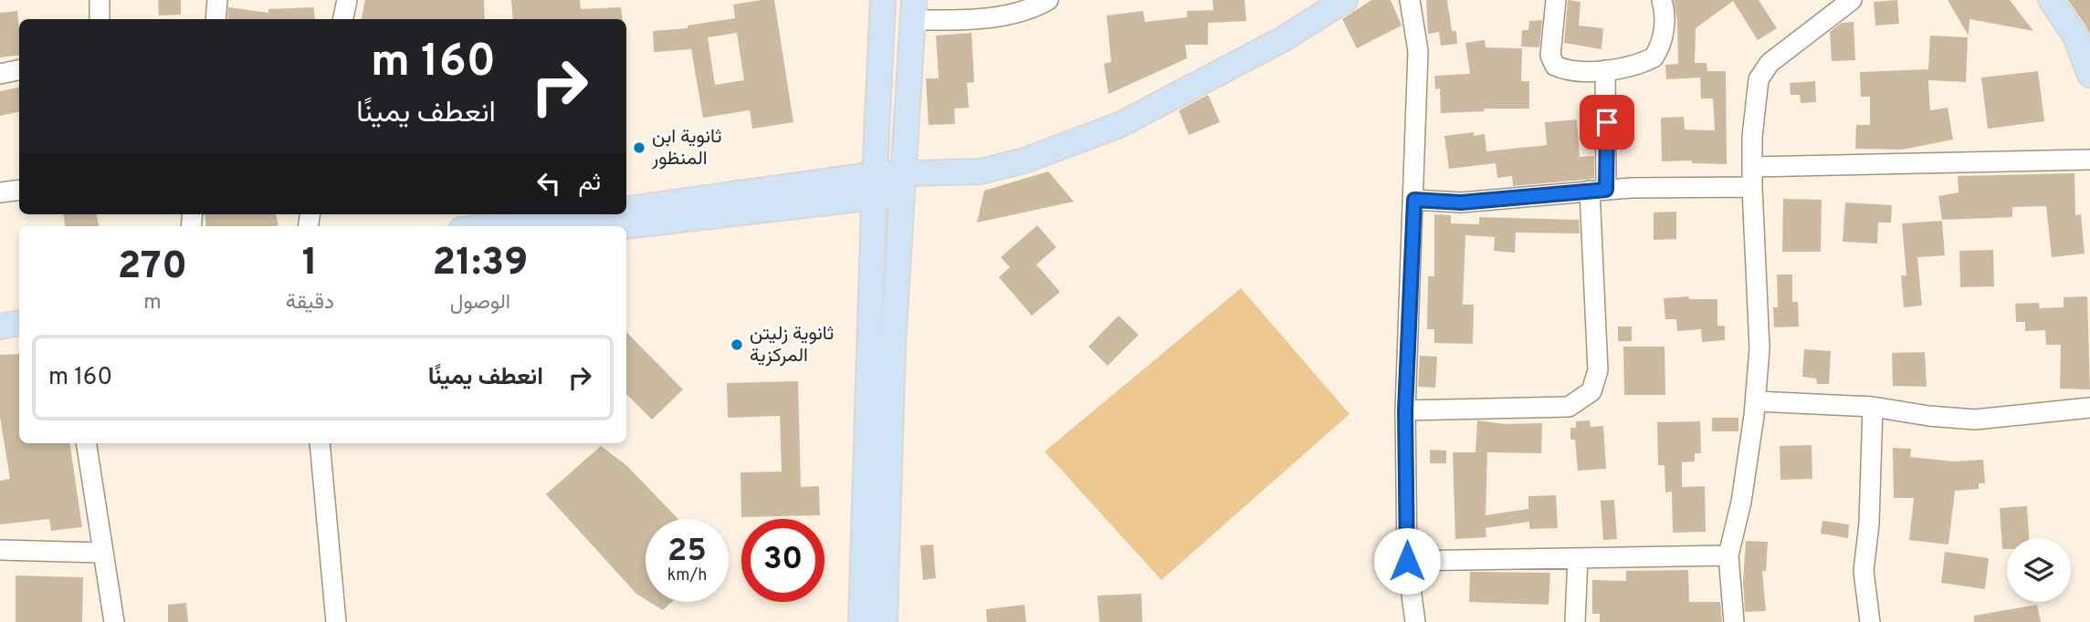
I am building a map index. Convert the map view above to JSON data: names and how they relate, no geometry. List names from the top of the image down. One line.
{"places":["ثانوية ابن المنظور","ثانوية زليتن المركزية"],"page":{"turn":["160 m","انعطف يمينًا"],"then":"ثم","eta":["21:39","الوصول","1","دقيقة","270","m"],"list":[{"name":"انعطف يمينًا","value":"160 m"}],"speed":"25 km/h","limit":"30"}}
